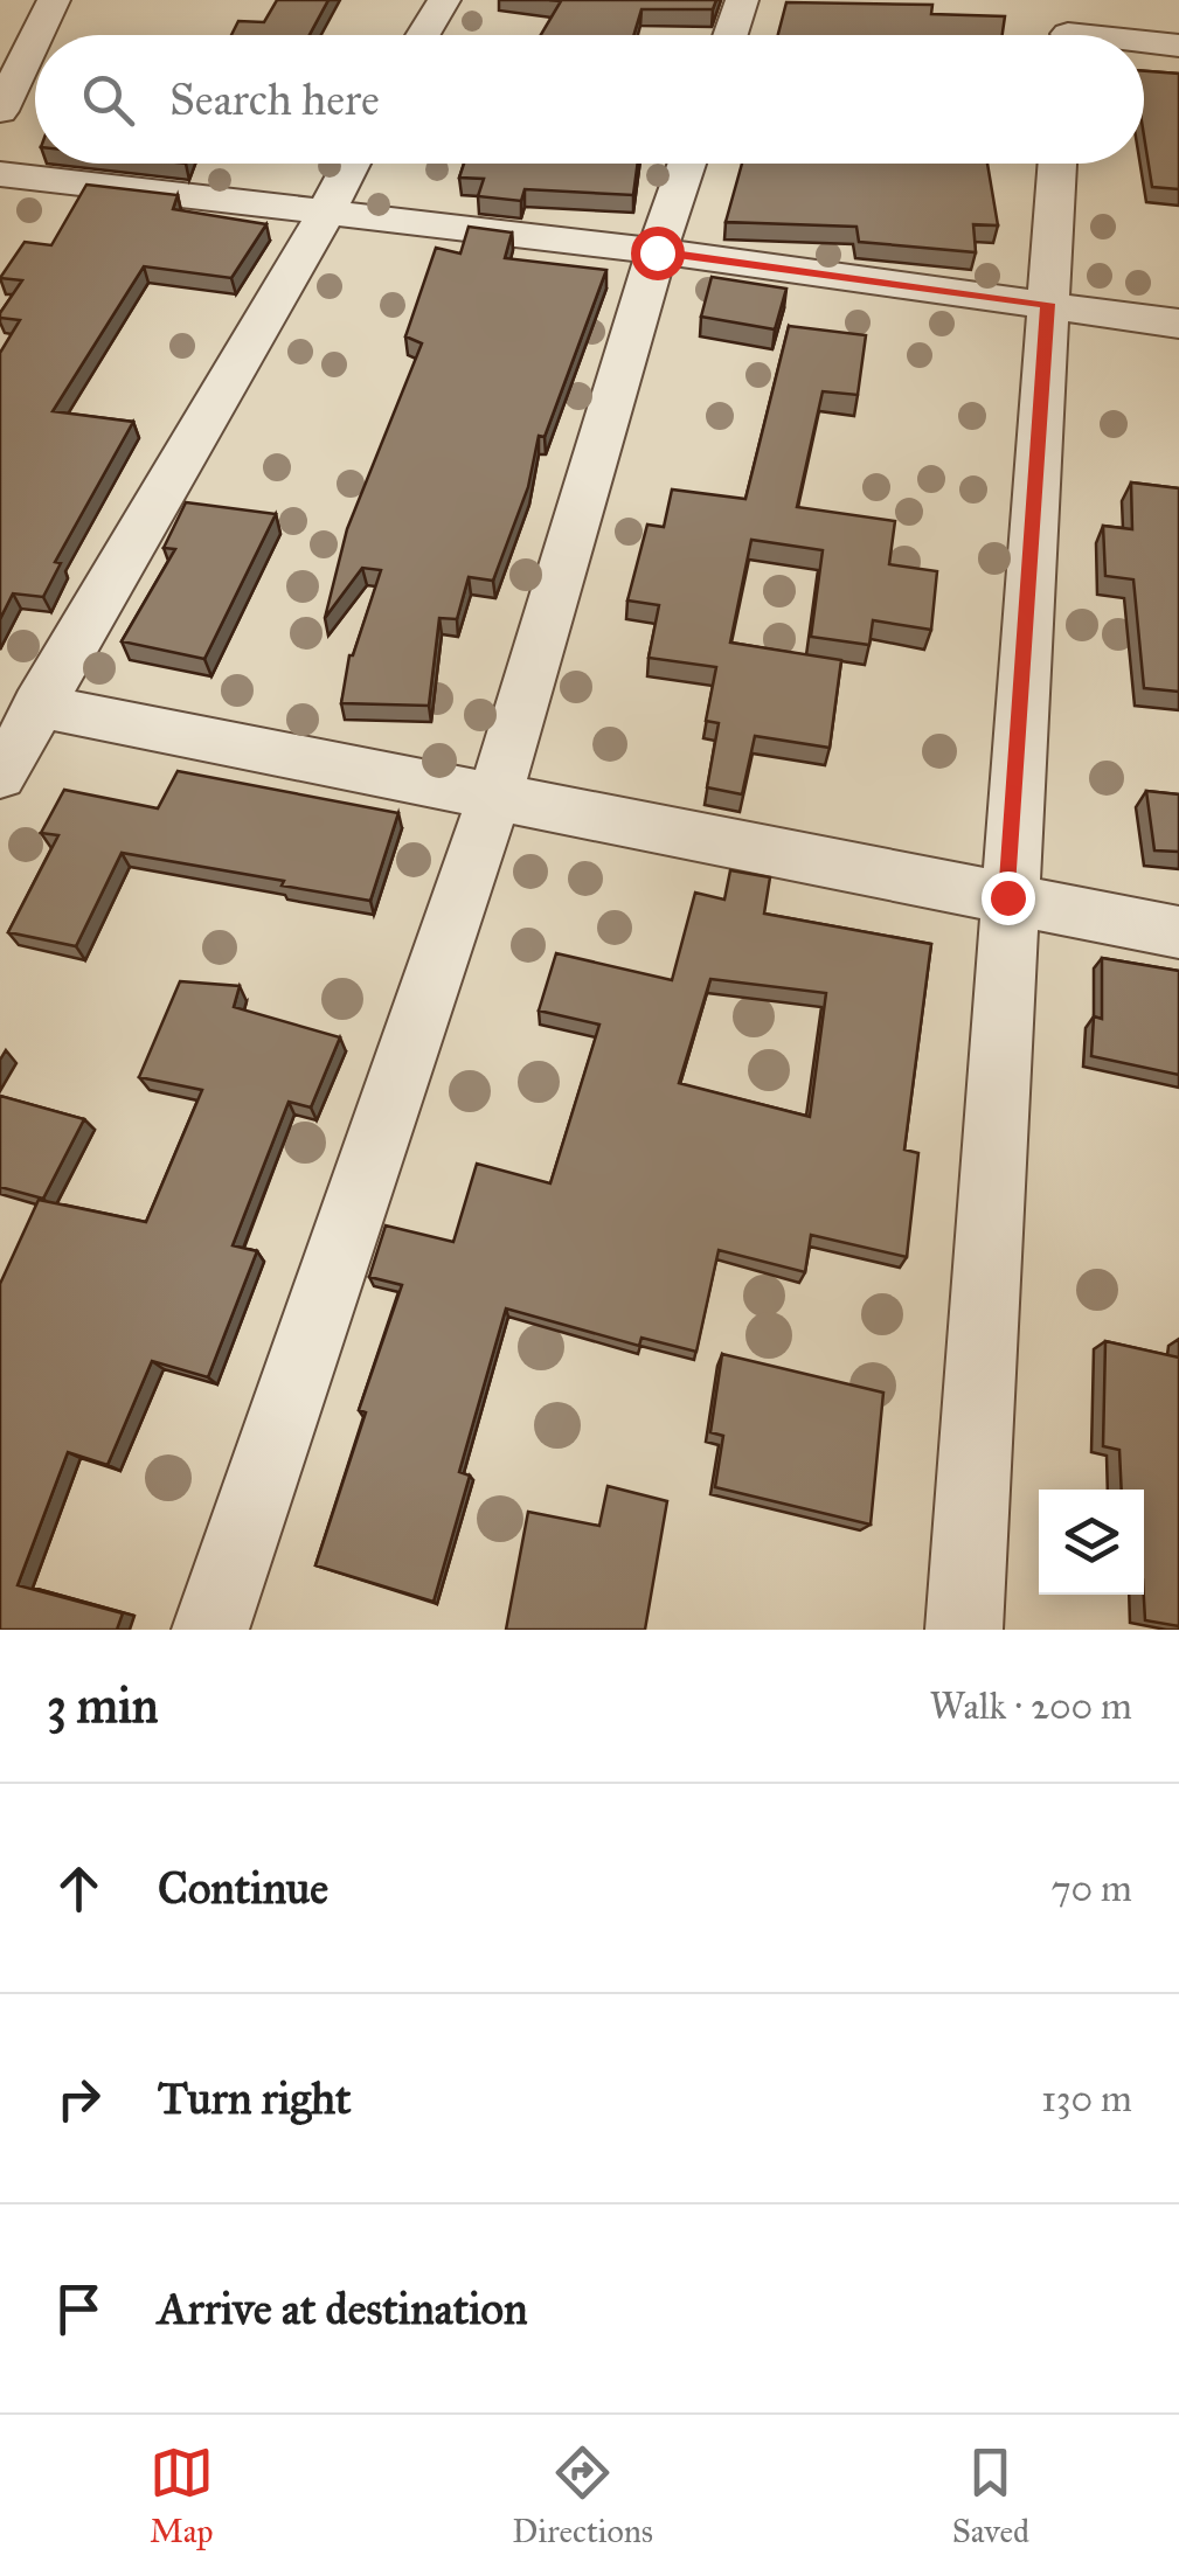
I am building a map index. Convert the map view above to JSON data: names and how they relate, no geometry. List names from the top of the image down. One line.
{"page":{"search":"Search here","heading":["3 min","Walk · 200 m"],"list":[["Continue","70 m"],["Turn right","130 m"],"Arrive at destination"],"nav":["Map","Directions","Saved"]}}
